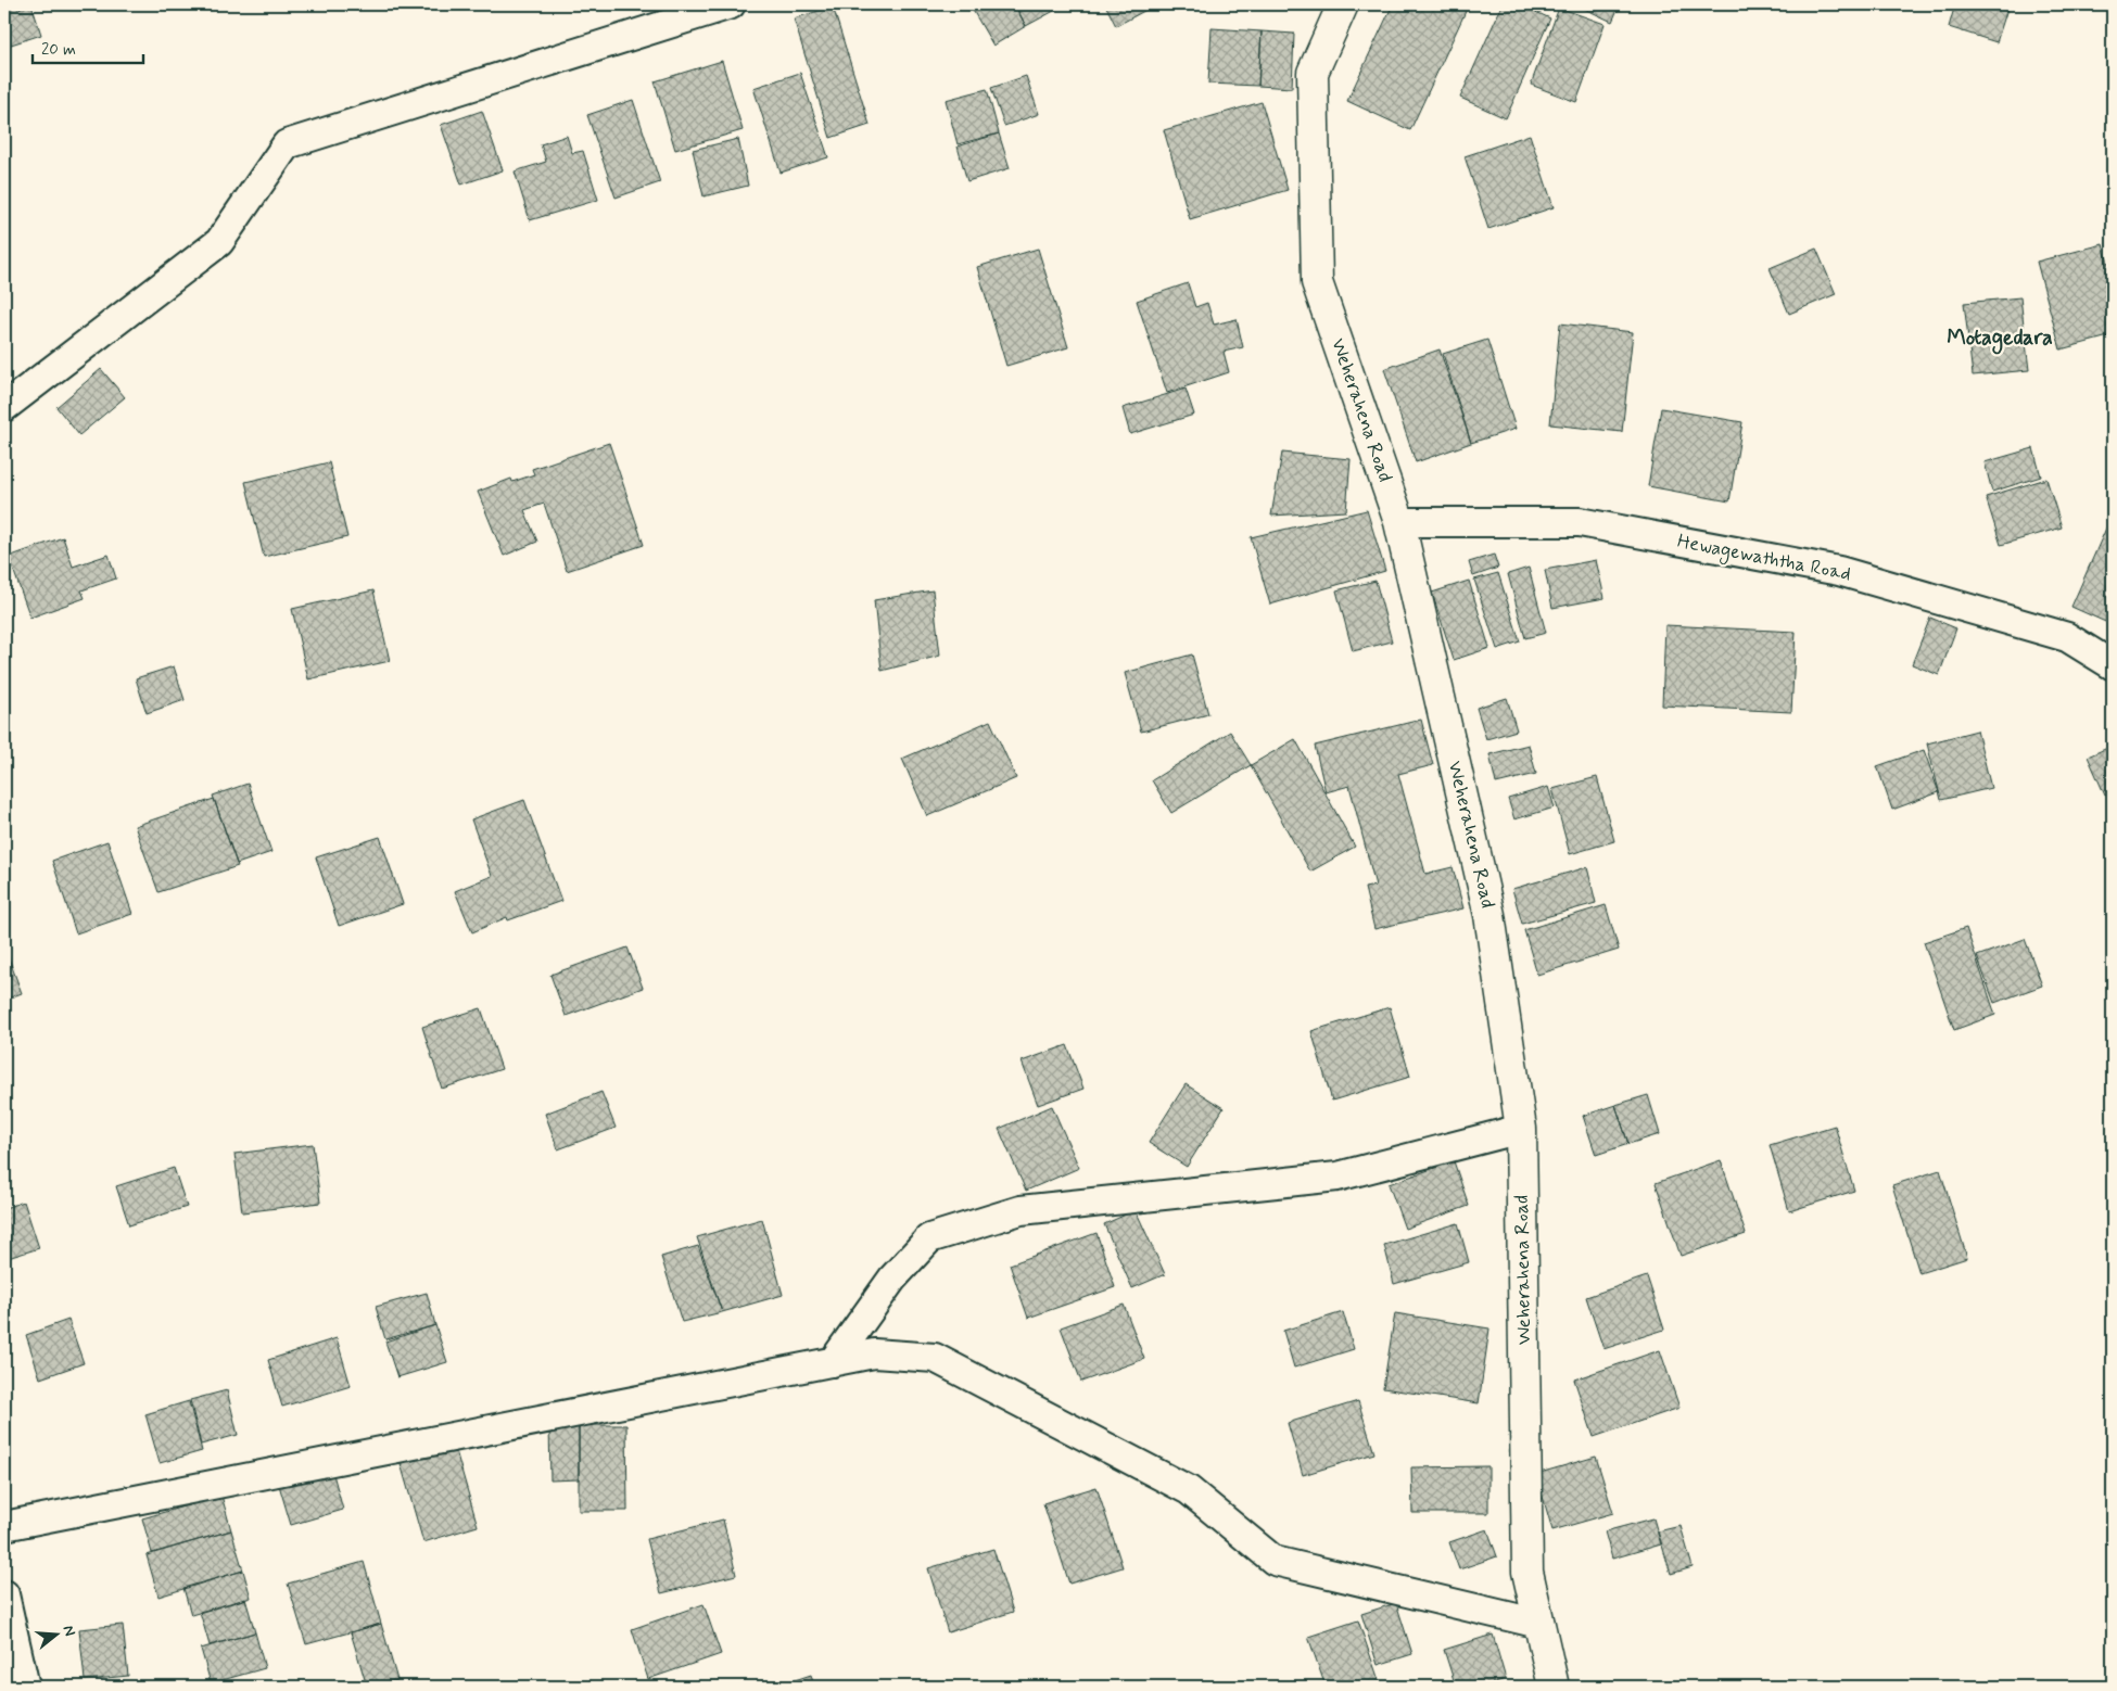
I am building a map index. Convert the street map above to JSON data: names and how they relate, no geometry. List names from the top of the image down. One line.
{"streets":{"main road":["Weherahena Road"],"street":["Hewagewaththa Road"]},"crossings":[["Weherahena Road","Hewagewaththa Road"]],"districts":["Motagedara"],"scale_bar":"20 m","north":"right"}
